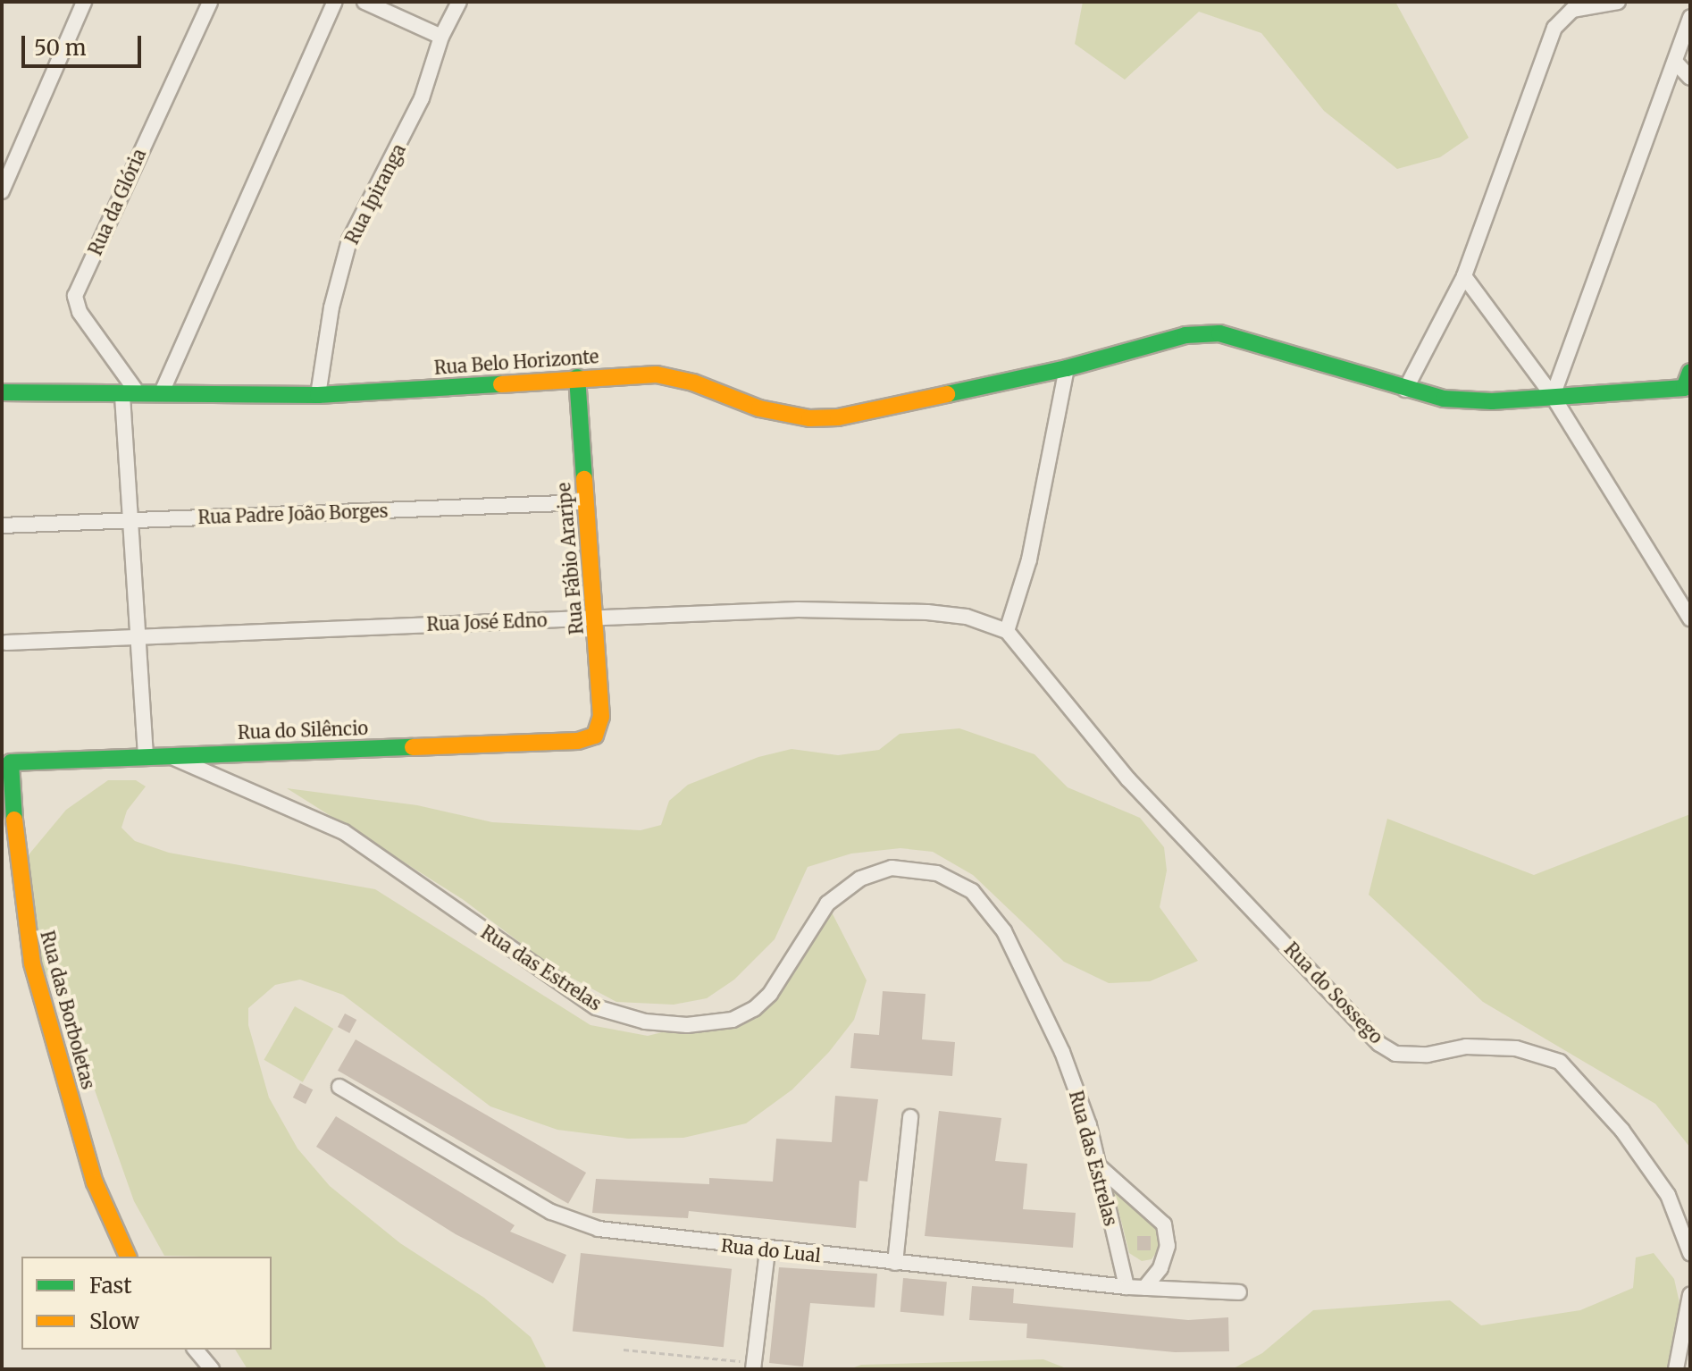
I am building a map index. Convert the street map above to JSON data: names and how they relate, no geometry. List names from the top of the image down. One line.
{"streets":{"street":["Rua Ipiranga","Rua da Glória","Rua Belo Horizonte","Rua Padre João Borges","Rua Fábio Araripe","Rua José Edno","Rua do Silêncio","Rua das Estrelas","Rua do Sossego","Rua das Borboletas","Rua do Lual"]},"crossings":[["Rua Ipiranga","Rua Belo Horizonte"],["Rua da Glória","Rua Belo Horizonte"],["Rua Belo Horizonte","Rua Fábio Araripe"],["Rua Padre João Borges","Rua Fábio Araripe"],["Rua Fábio Araripe","Rua José Edno"],["Rua Fábio Araripe","Rua do Silêncio"],["Rua José Edno","Rua do Sossego"],["Rua do Silêncio","Rua das Estrelas"],["Rua do Silêncio","Rua das Borboletas"],["Rua das Estrelas","Rua do Lual"]],"legend":["Fast","Slow"],"scale_bar":"50 m"}
